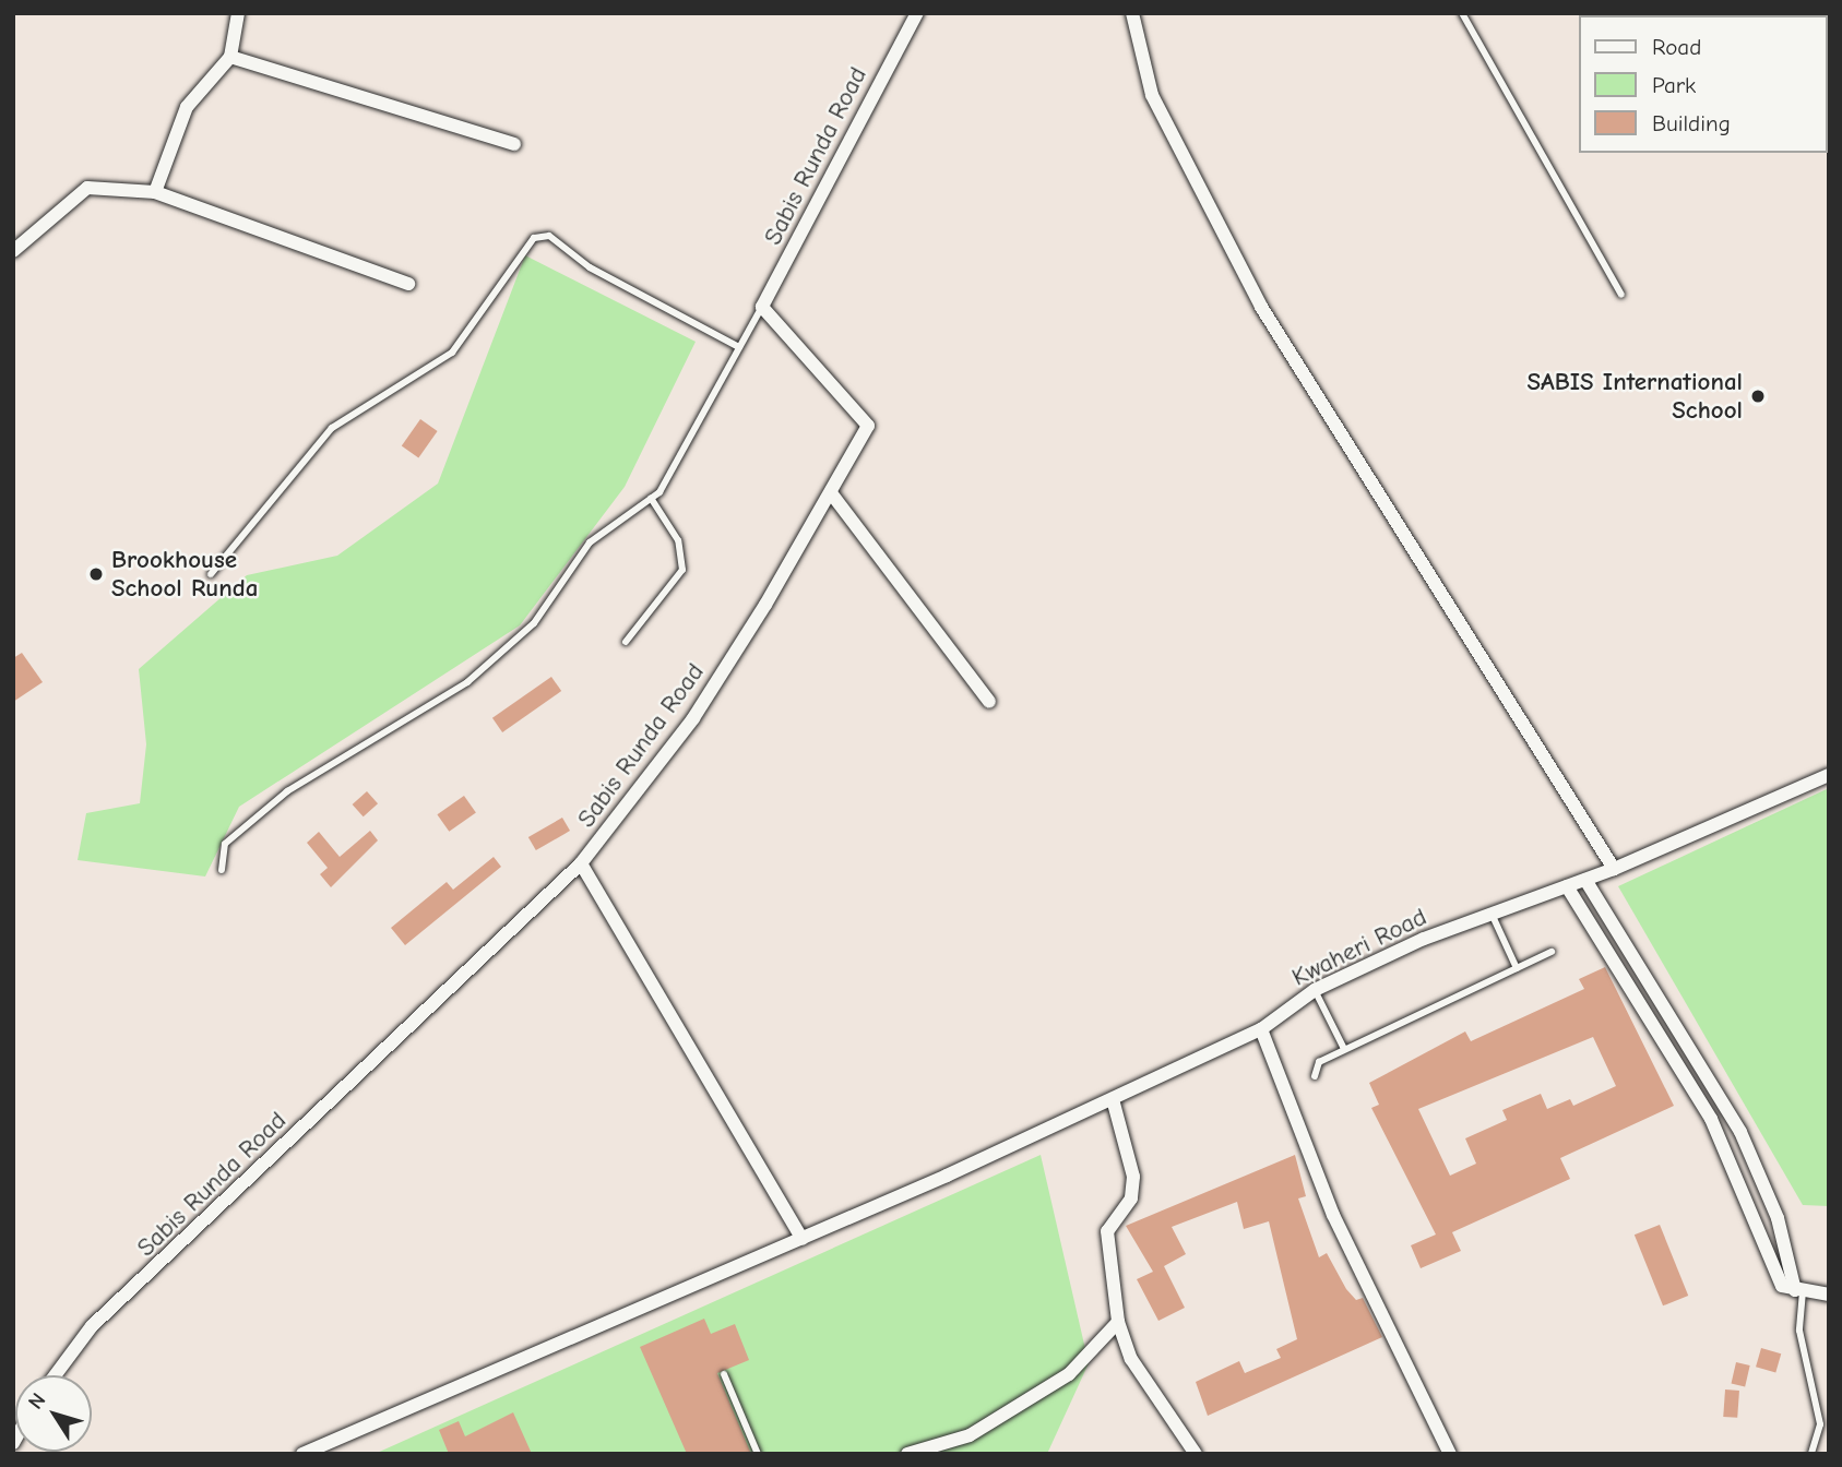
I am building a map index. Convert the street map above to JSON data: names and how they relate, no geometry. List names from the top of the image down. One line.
{"streets":{"street":["Sabis Runda Road","Kwaheri Road"]},"places":["SABIS International School","Brookhouse School Runda"],"legend":["Road","Park","Building"],"north":"top left"}
